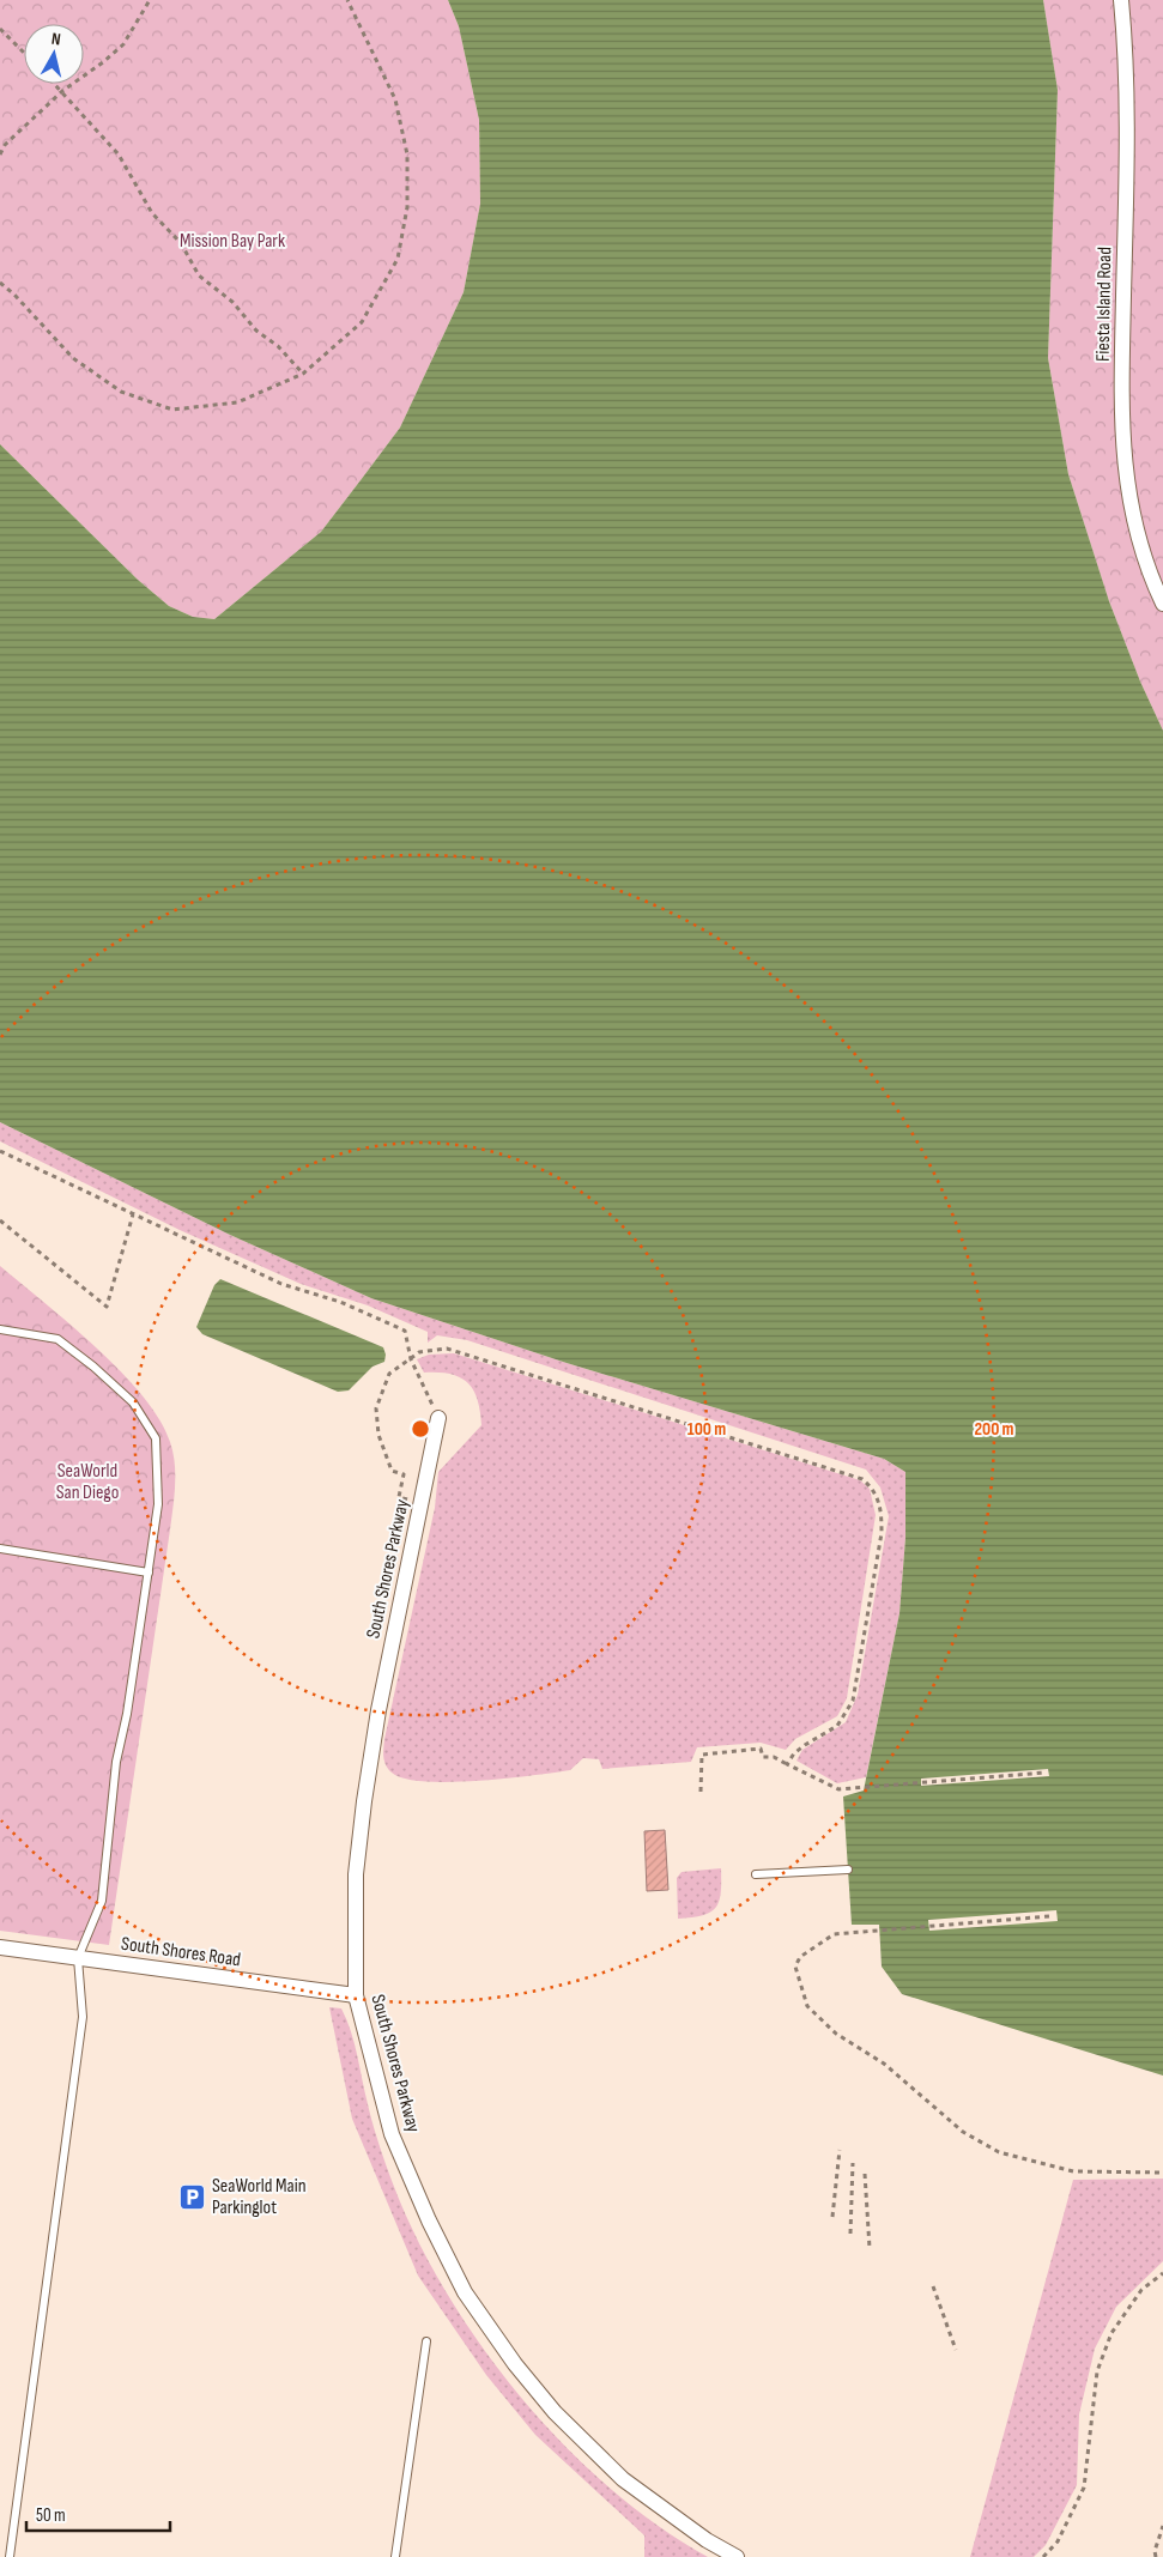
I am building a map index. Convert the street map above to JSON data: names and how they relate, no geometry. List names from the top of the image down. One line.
{"streets":{"street":["Fiesta Island Road","South Shores Parkway","South Shores Road"]},"crossings":[["South Shores Parkway","South Shores Road"]],"parks":["Mission Bay Park","SeaWorld San Diego"],"places":{"parking":["SeaWorld Main Parkinglot"]},"scale_bar":"50 m","north":"top","rings":["100 m","200 m"]}
